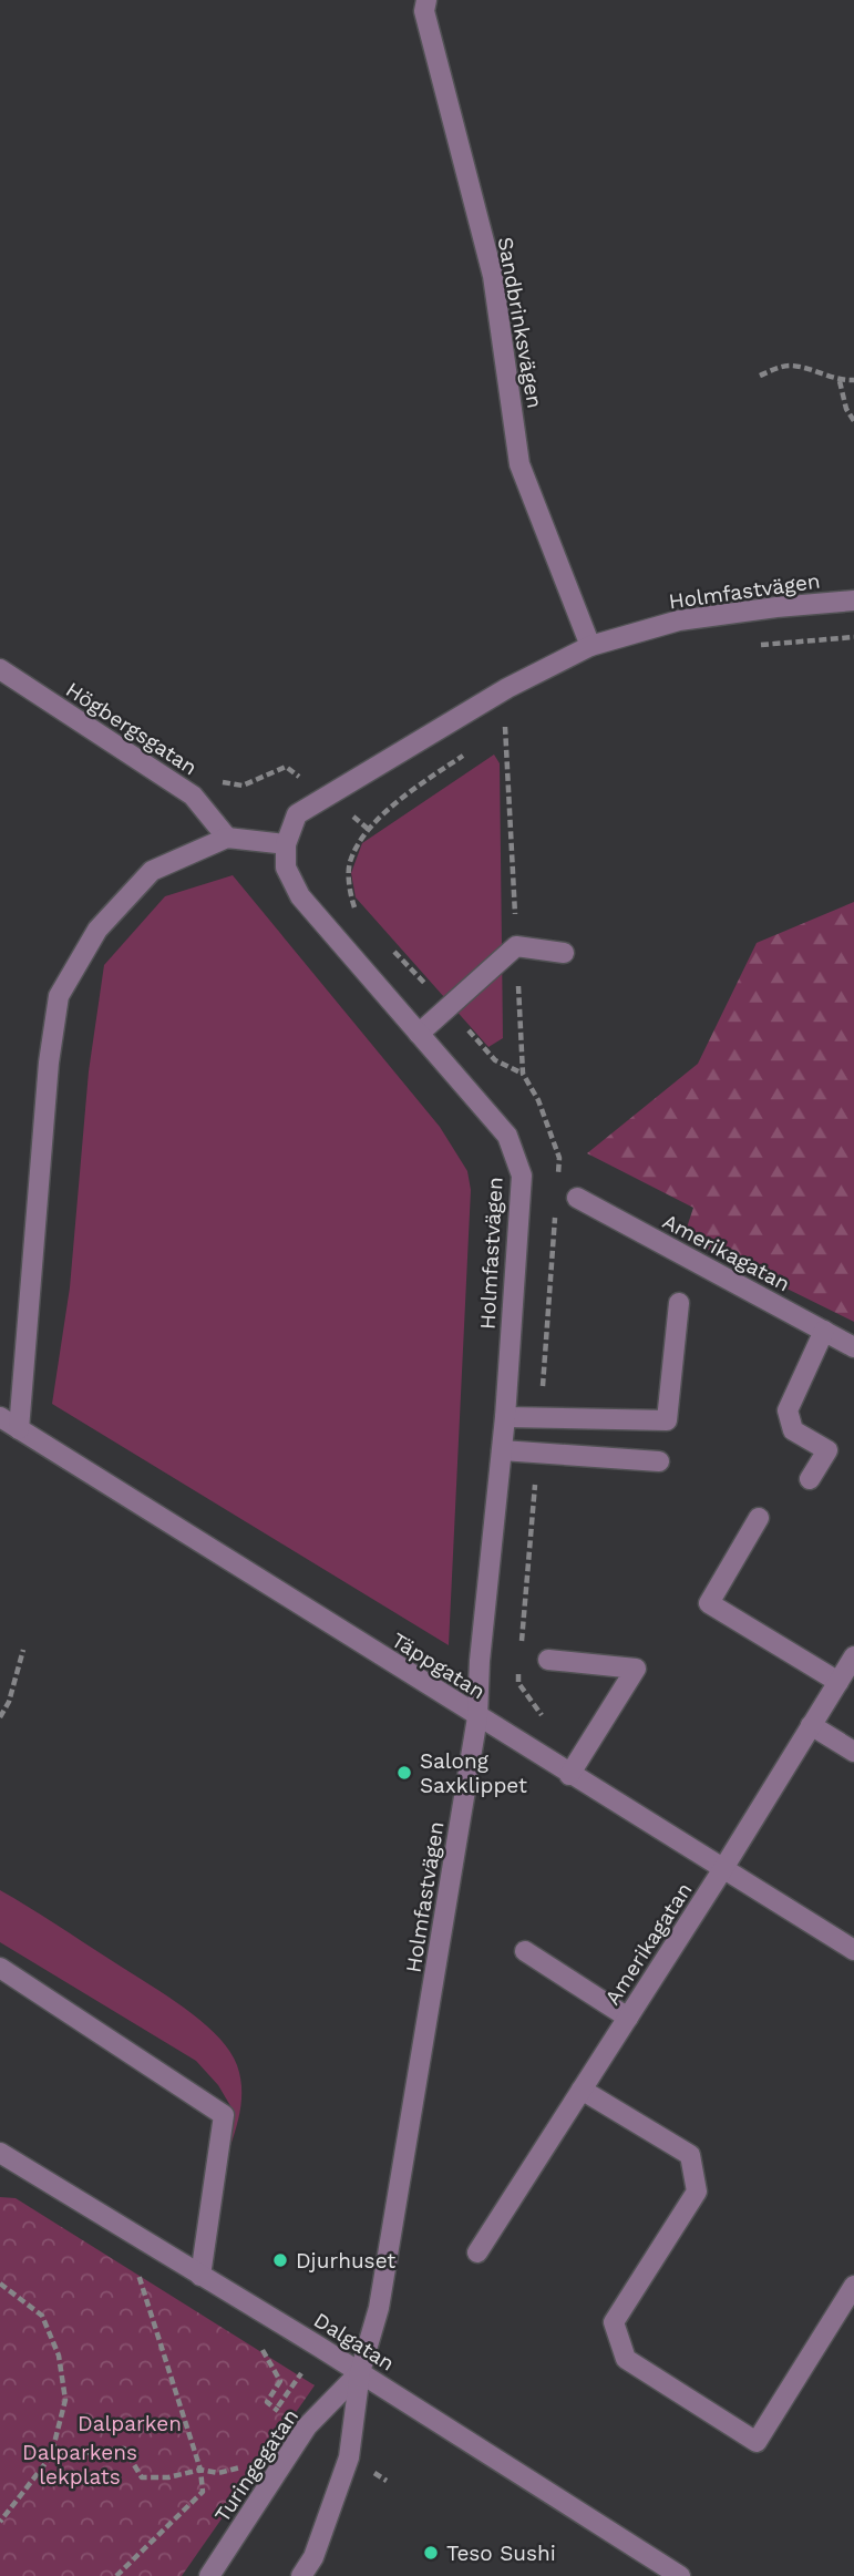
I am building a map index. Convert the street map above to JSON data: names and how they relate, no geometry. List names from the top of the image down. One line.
{"streets":{"street":["Sandbrinksvägen","Holmfastvägen","Högbergsgatan","Amerikagatan","Täppgatan","Dalgatan","Turingegatan"]},"crossings":[["Sandbrinksvägen","Holmfastvägen"],["Holmfastvägen","Täppgatan"],["Holmfastvägen","Dalgatan"],["Holmfastvägen","Turingegatan"],["Amerikagatan","Täppgatan"],["Dalgatan","Turingegatan"]],"parks":["Dalparken","Dalparkens lekplats"],"places":["Salong Saxklippet","Djurhuset","Teso Sushi"]}
